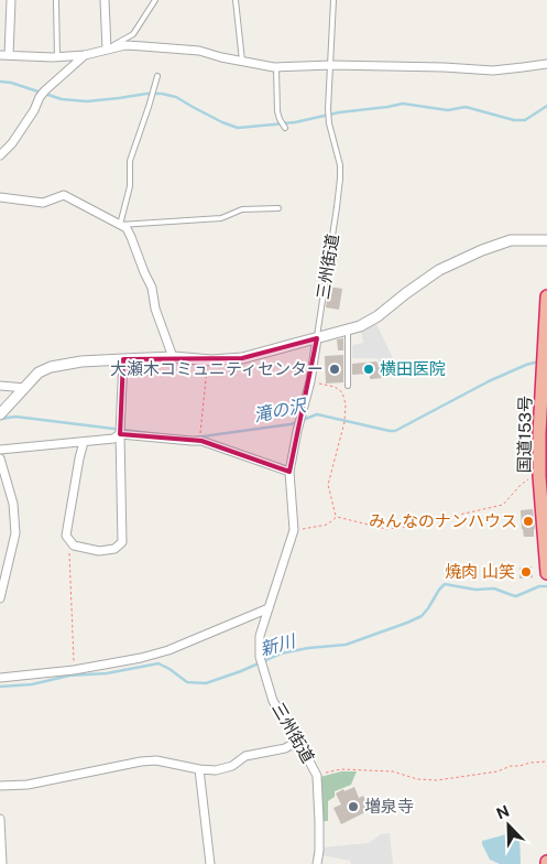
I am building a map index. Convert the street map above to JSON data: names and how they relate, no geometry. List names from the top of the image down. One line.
{"streets":{"highway":["国道153号"],"street":["三州街道"]},"water":["滝の沢","新川"],"places":["大瀬木コミュニティセンター","横田医院","みんなのナンハウス","焼肉 山笑","増泉寺"],"north":"top left"}
